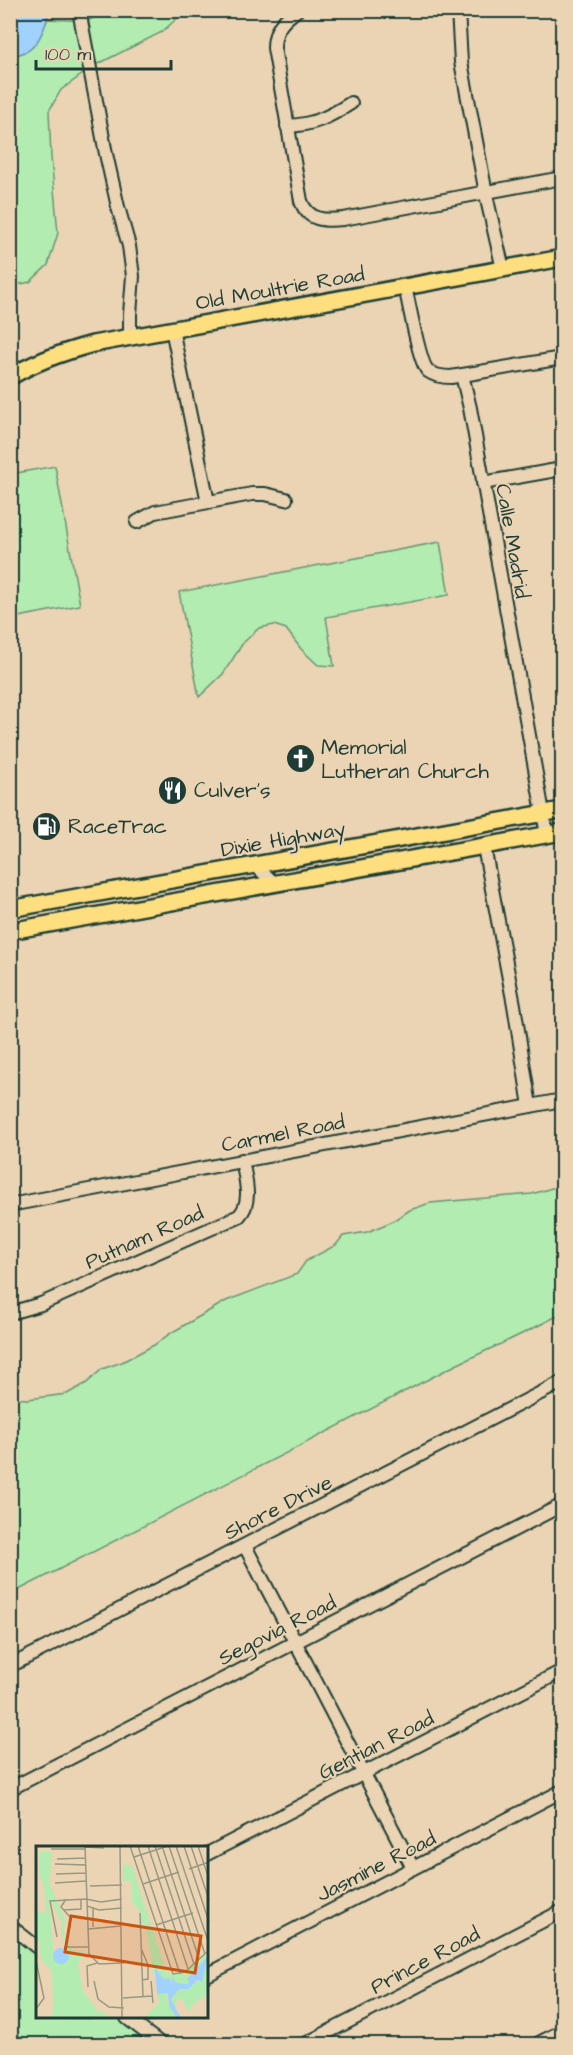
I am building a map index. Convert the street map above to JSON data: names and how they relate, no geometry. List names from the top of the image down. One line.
{"streets":{"main road":["Old Moultrie Road","Dixie Highway"],"street":["Calle Madrid","Carmel Road","Putnam Road","Shore Drive","Segovia Road","Gentian Road","Jasmine Road","Prince Road"]},"crossings":[["Calle Madrid","Dixie Highway"],["Carmel Road","Putnam Road"]],"places":{"church":["Memorial Lutheran Church"],"restaurant":["Culver's"],"fuel station":["RaceTrac"]},"scale_bar":"100 m"}
